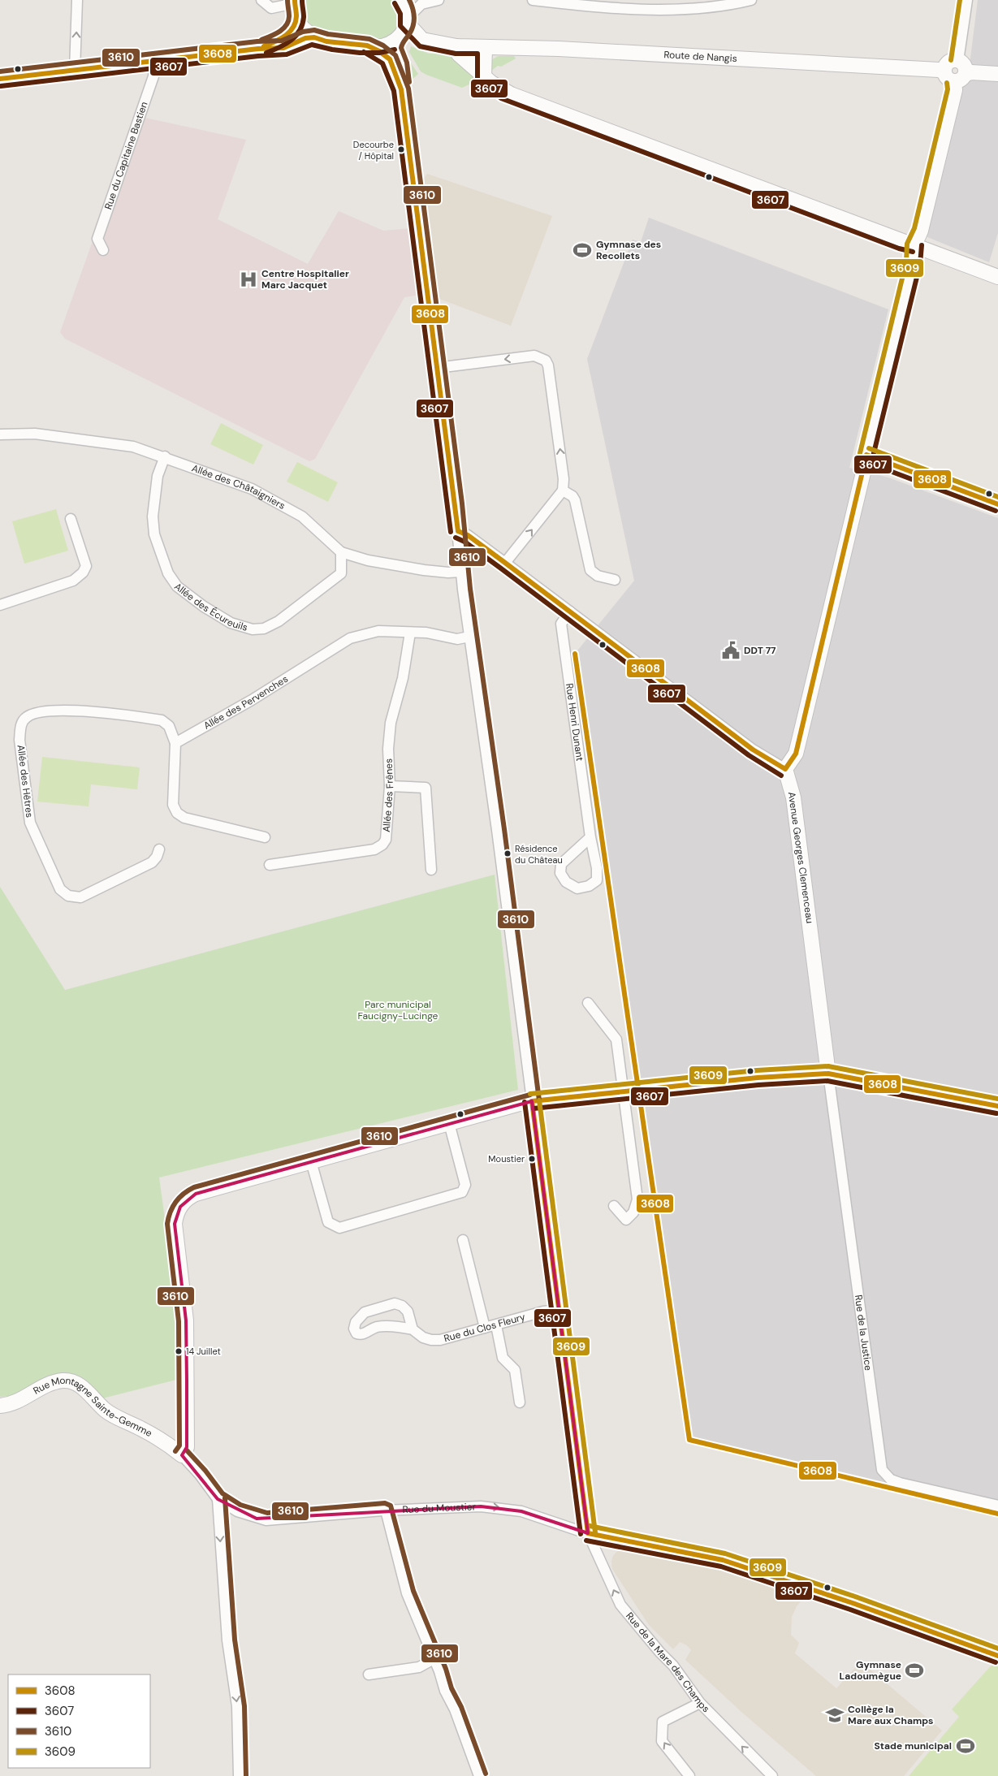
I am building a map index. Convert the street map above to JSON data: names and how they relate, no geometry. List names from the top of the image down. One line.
{"streets":{"street":["Route de Nangis","Rue du Capitaine Bastien","Allée des Châtaigniers","Allée des Écureuils","Allée des Pervenches","Rue Henri Dunant","Allée des Hêtres","Allée des Frênes","Avenue Georges Clemenceau","Rue du Clos Fleury","Rue de la Justice","Rue Montagne Sainte-Gemme","Rue du Moustier","Rue de la Mare des Champs"]},"crossings":[["Allée des Châtaigniers","Allée des Écureuils"],["Allée des Châtaigniers","Rue de la Mare des Champs"],["Allée des Pervenches","Allée des Hêtres"],["Allée des Pervenches","Allée des Frênes"],["Allée des Pervenches","Rue de la Mare des Champs"],["Avenue Georges Clemenceau","Rue de la Justice"],["Rue du Clos Fleury","Rue de la Mare des Champs"],["Rue du Moustier","Rue de la Mare des Champs"]],"parks":["Parc municipal Faucigny-Lucinge"],"places":{"other":["Decourbe / Hôpital","Résidence du Château","Moustier","14 Juillet"],"sports":["Gymnase des Recollets","Gymnase Ladoumègue","Stade municipal"],"hospital":["Centre Hospitalier Marc Jacquet"],"public building":["DDT 77"],"school or university":["Collège la Mare aux Champs"]},"lines":["transit line 3608","transit line 3610","transit line 3609","transit line 3607"],"legend":["3608","3607","3610","3609"]}
